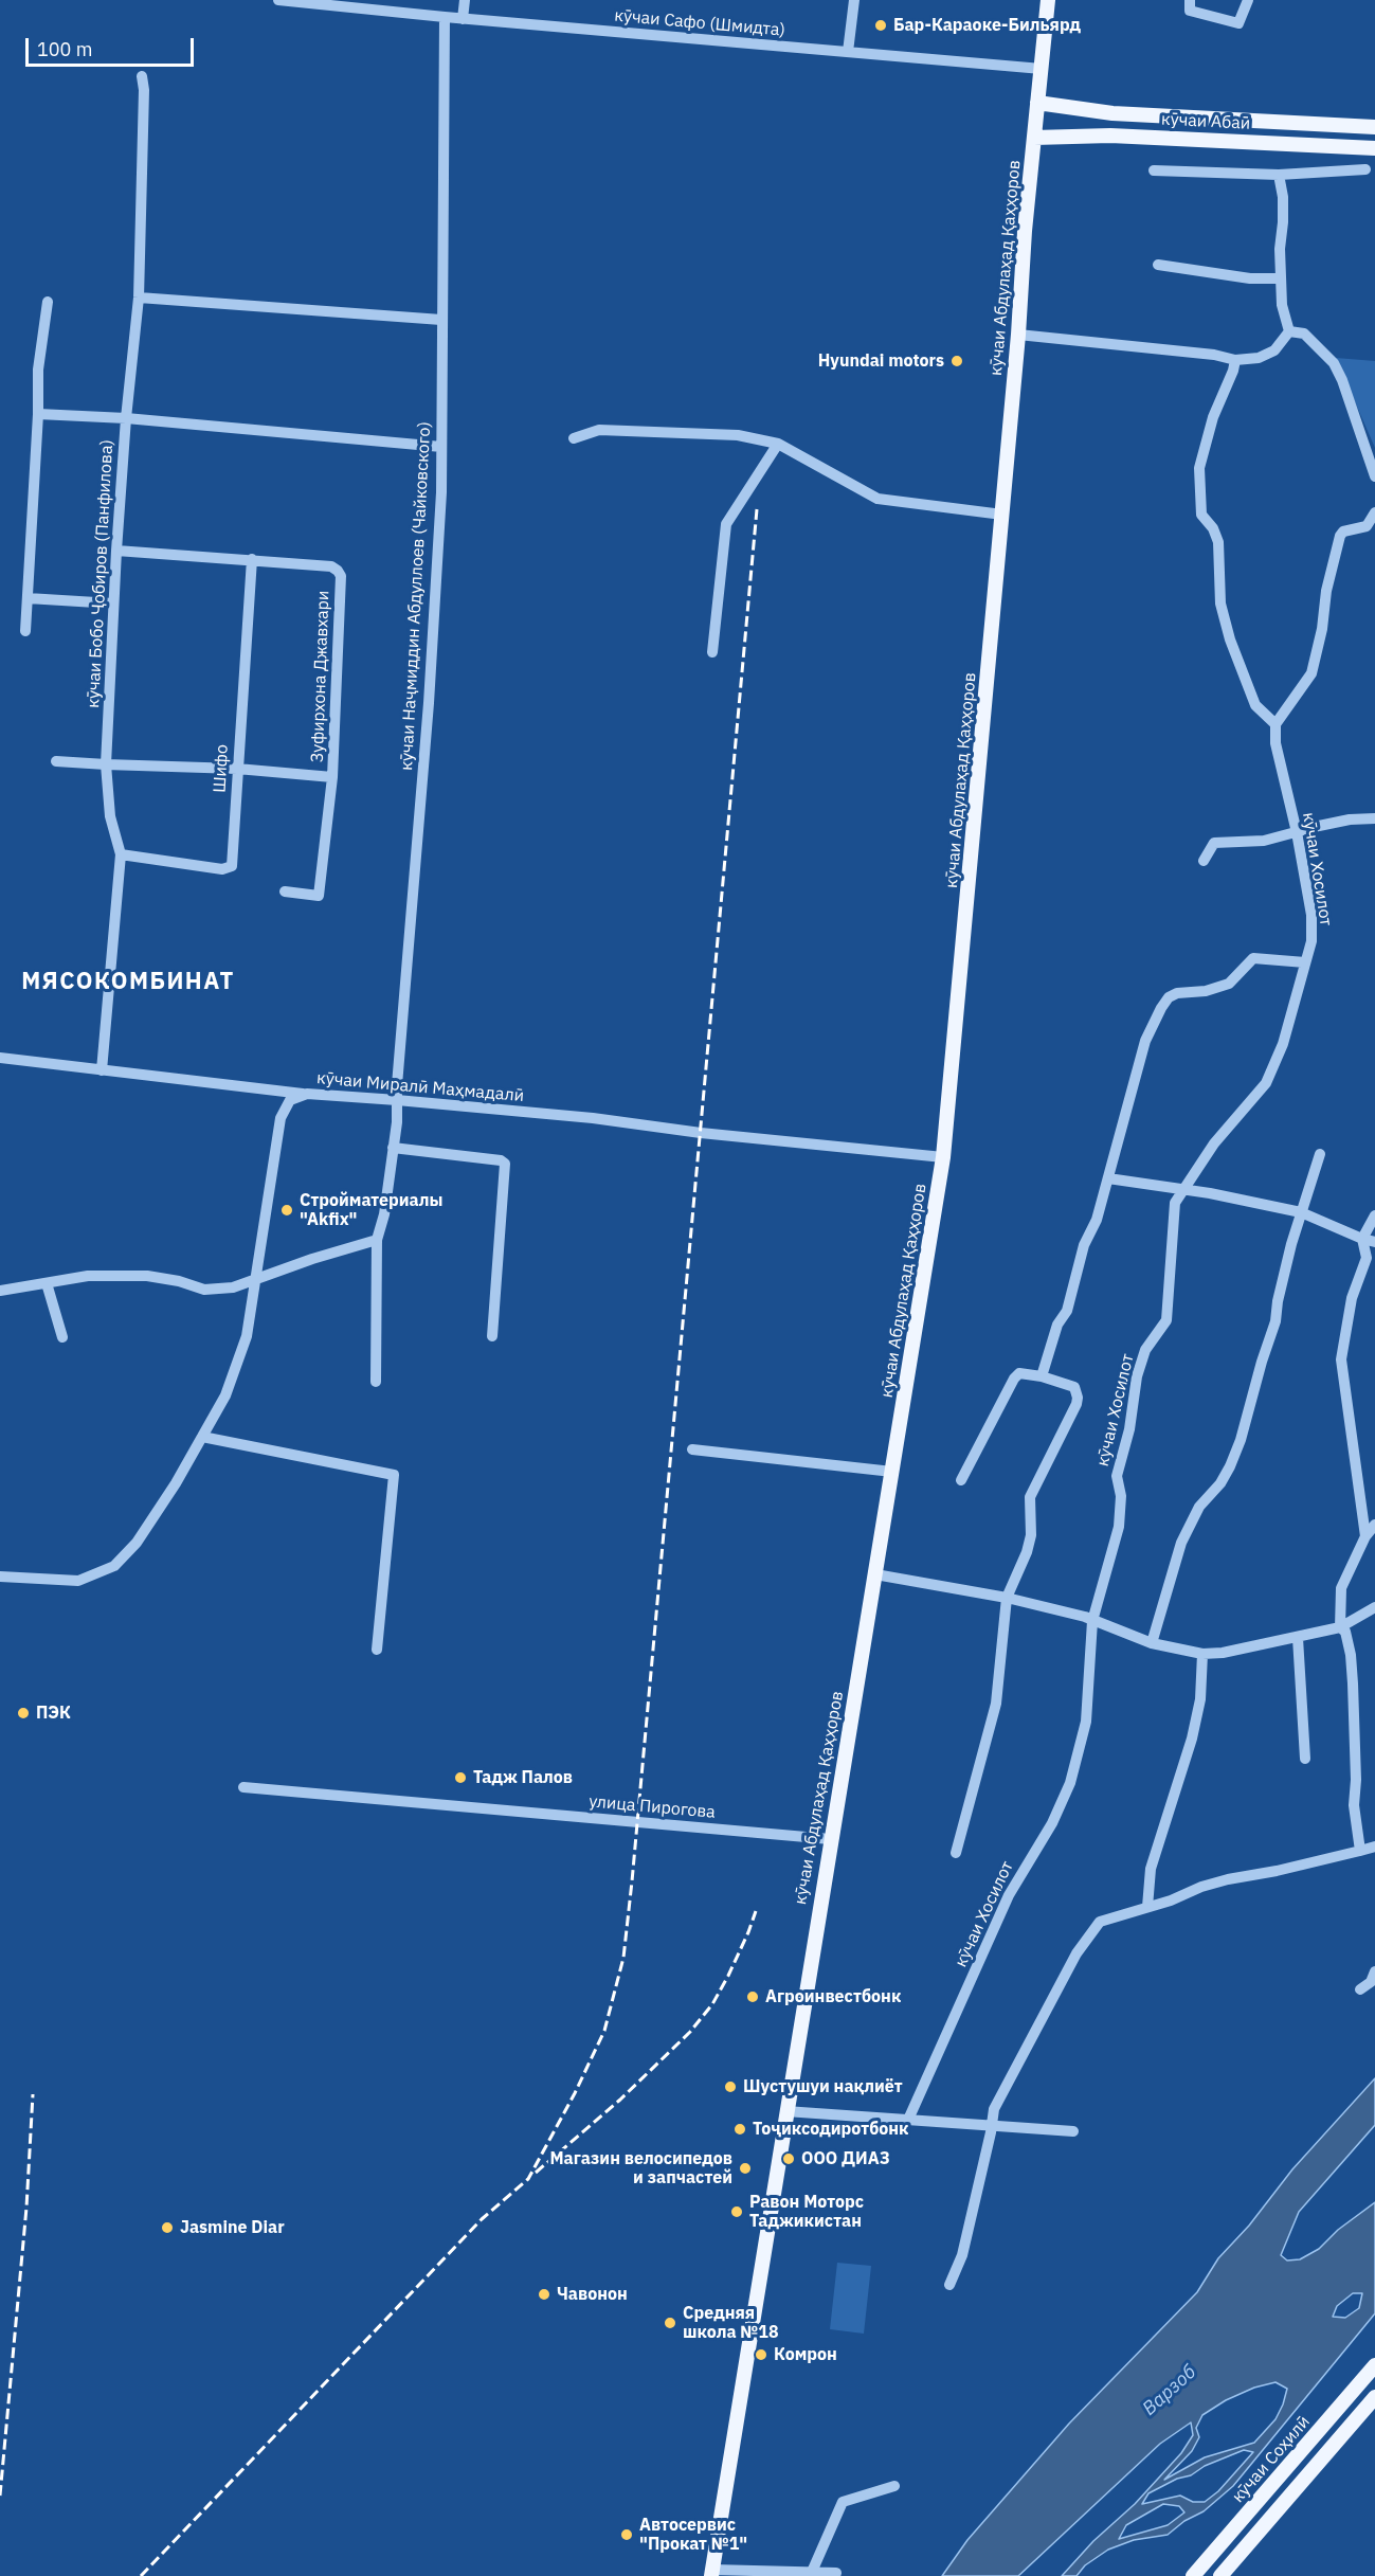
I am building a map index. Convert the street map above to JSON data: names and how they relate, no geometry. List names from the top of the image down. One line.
{"streets":{"main road":["кӯчаи Абаӣ","кӯчаи Абдулаҳад Қаҳҳоров","кӯчаи Соҳилӣ"],"street":["кӯчаи Сафо (Шмидта)","кӯчаи Бобо Ҷобиров (Панфилова)","кӯчаи Наҷмиддин Абдуллоев (Чайковского)","Зуфирхона Джавхари","Шифо","кӯчаи Хосилот","кӯчаи Миралӣ Маҳмадалӣ","улица Пирогова"]},"crossings":[["кӯчаи Сафо (Шмидта)","кӯчаи Абдулаҳад Қаҳҳоров"],["кӯчаи Сафо (Шмидта)","кӯчаи Наҷмиддин Абдуллоев (Чайковского)"],["кӯчаи Абаӣ","кӯчаи Абдулаҳад Қаҳҳоров"],["кӯчаи Абдулаҳад Қаҳҳоров","кӯчаи Миралӣ Маҳмадалӣ"],["кӯчаи Абдулаҳад Қаҳҳоров","улица Пирогова"],["кӯчаи Бобо Ҷобиров (Панфилова)","Зуфирхона Джавхари"],["кӯчаи Бобо Ҷобиров (Панфилова)","Шифо"],["кӯчаи Наҷмиддин Абдуллоев (Чайковского)","кӯчаи Миралӣ Маҳмадалӣ"],["Зуфирхона Джавхари","Шифо"]],"districts":["МЯСОКОМБИНАТ"],"water":["Варзоб"],"places":["Бар-Караоке-Бильярд","Hyundai motors","Стройматериалы \"Akfix\"","ПЭК","Тадж Палов","Агроинвестбонк","Шустушуи нақлиёт","Тоҷиксодиротбонк","ООО ДИАЗ","Магазин велосипедов и запчастей","Равон Моторс Таджикистан","Jasmine Diar","Чавонон","Средняя школа №18","Комрон","Автосервис \"Прокат №1\""],"scale_bar":"100 m"}
